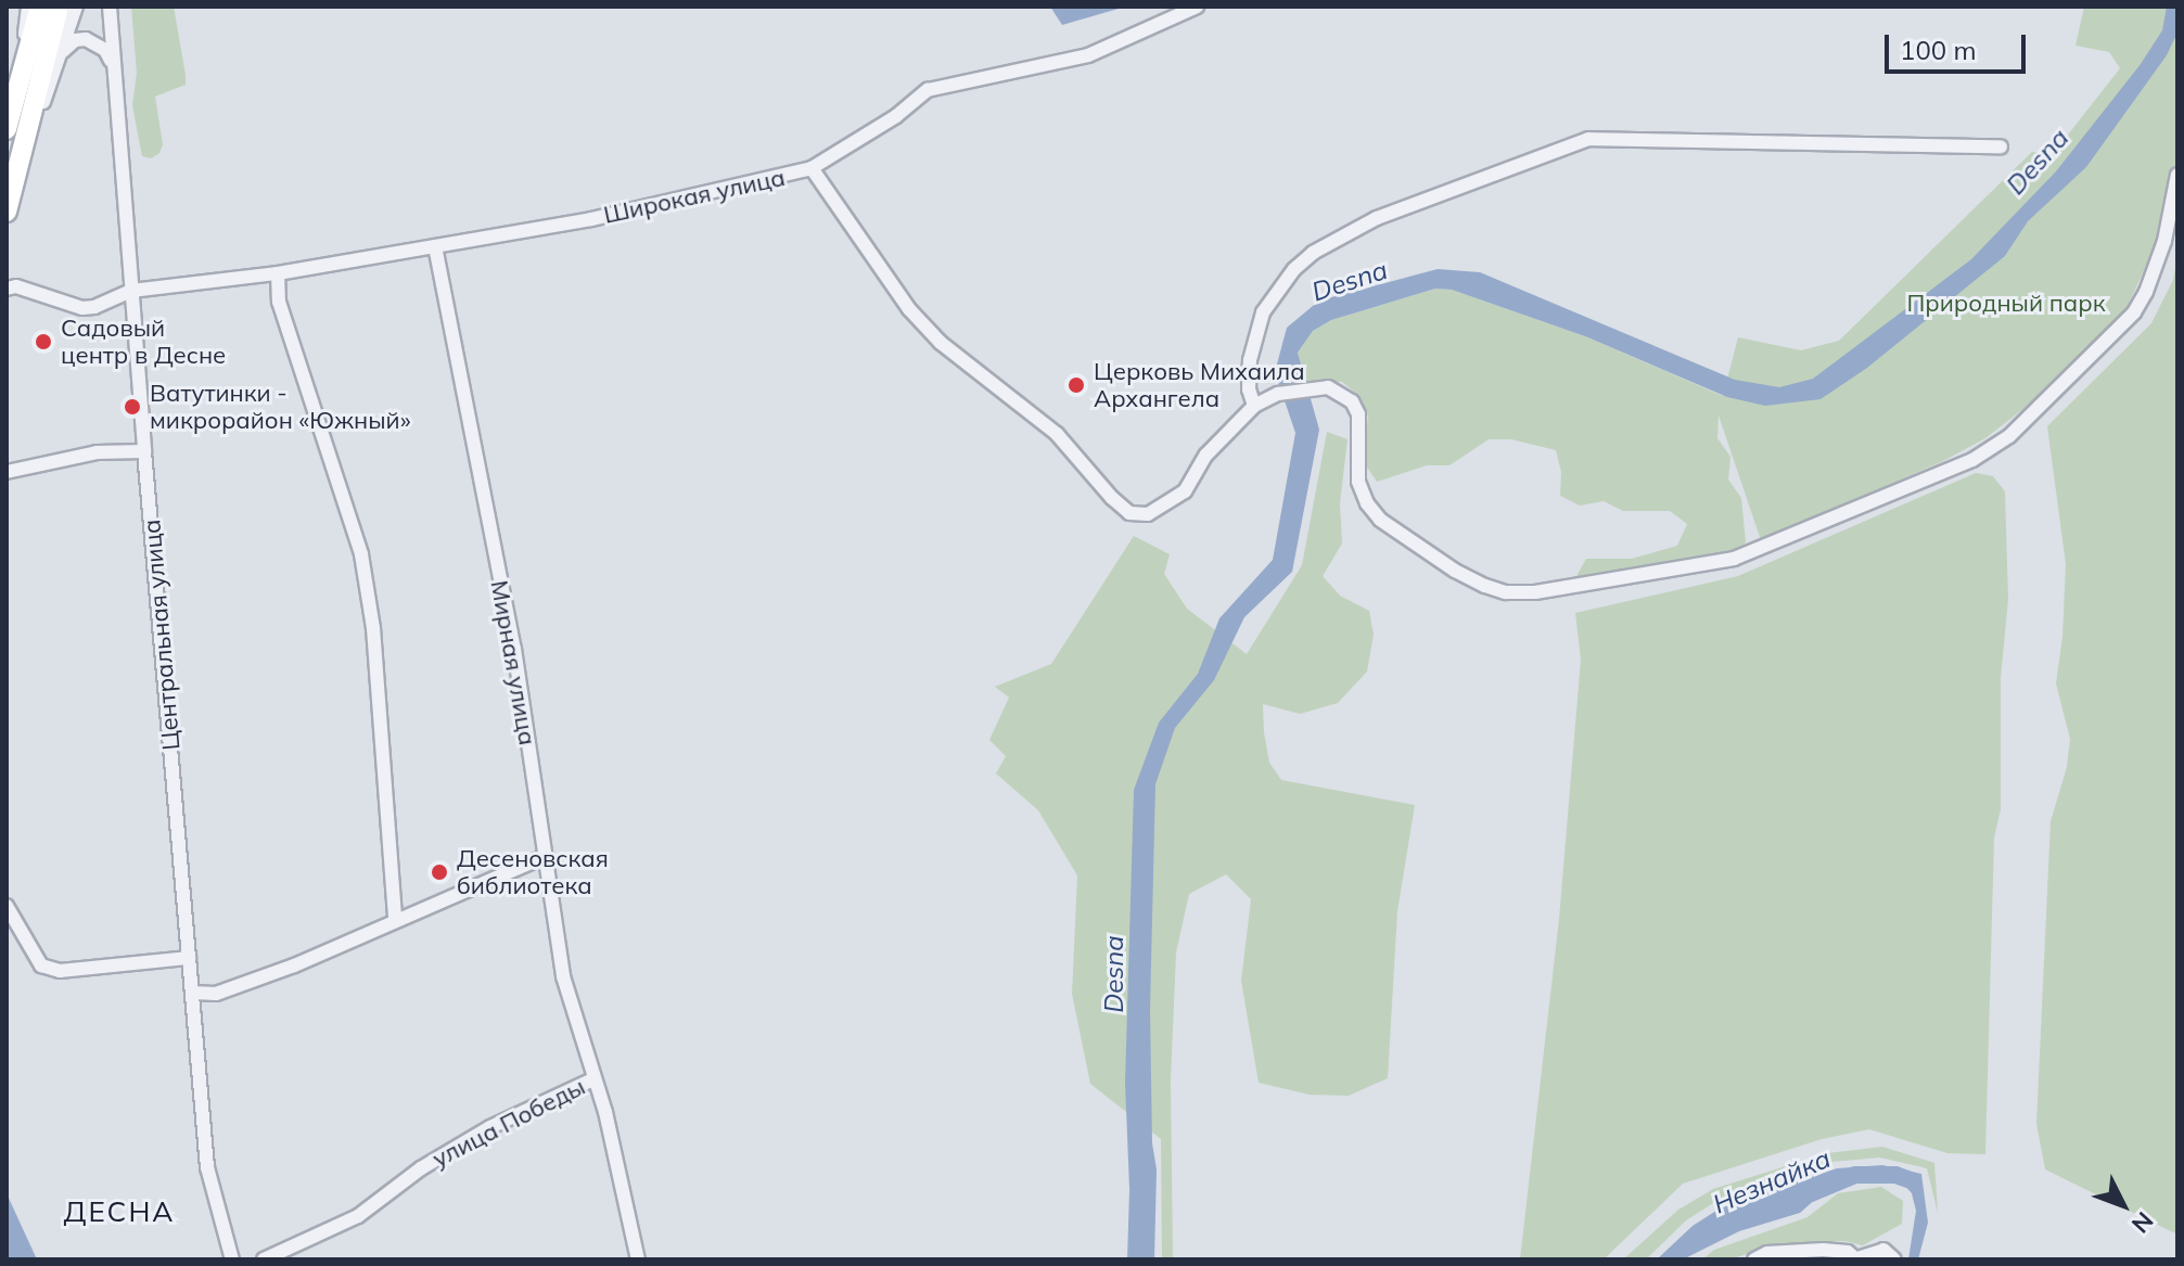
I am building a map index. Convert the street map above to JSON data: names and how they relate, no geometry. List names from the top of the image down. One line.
{"streets":{"street":["Широкая улица","Центральная улица","Мирная улица","улица Победы"]},"crossings":[["Широкая улица","Центральная улица"],["Широкая улица","Мирная улица"],["Мирная улица","улица Победы"]],"districts":["ДЕСНА"],"water":["Desna","Незнайка"],"parks":["Природный парк"],"places":["Садовый центр в Десне","Церковь Михаила Архангела","Ватутинки - микрорайон «Южный»","Десеновская библиотека"],"scale_bar":"100 m","north":"bottom right"}
